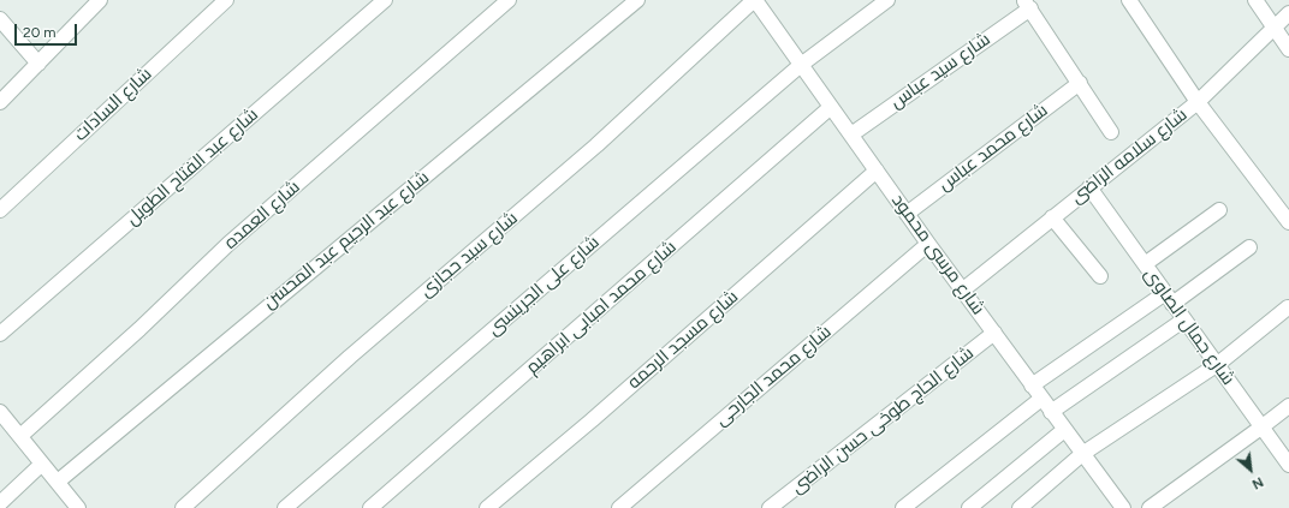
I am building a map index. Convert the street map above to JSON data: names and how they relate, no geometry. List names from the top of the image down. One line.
{"streets":{"street":["شارع سيد عباس","شارع السادات","شارع محمد عباس","شارع سلامه الراضى","شارع عبد الفتاح الطويل","شارع العمده","شارع عبد الرحيم عبد المحسن","شارع سيد حجازى","شارع مرسى محمود","شارع على الجرينسى","شارع محمد امبابى ابراهيم","شارع جمال الصاوى","شارع مسجد الرحمه","شارع محمد الجارحى","شارع الحاج طوخى حسن الراضى"]},"crossings":[["شارع سيد عباس","شارع مرسى محمود"],["شارع محمد عباس","شارع مرسى محمود"],["شارع سلامه الراضى","شارع مرسى محمود"],["شارع سلامه الراضى","شارع جمال الصاوى"],["شارع سيد حجازى","شارع مرسى محمود"],["شارع مرسى محمود","شارع على الجرينسى"],["شارع مرسى محمود","شارع محمد امبابى ابراهيم"],["شارع مرسى محمود","شارع مسجد الرحمه"],["شارع مرسى محمود","شارع محمد الجارحى"],["شارع مرسى محمود","شارع الحاج طوخى حسن الراضى"]],"scale_bar":"20 m","north":"bottom right"}
